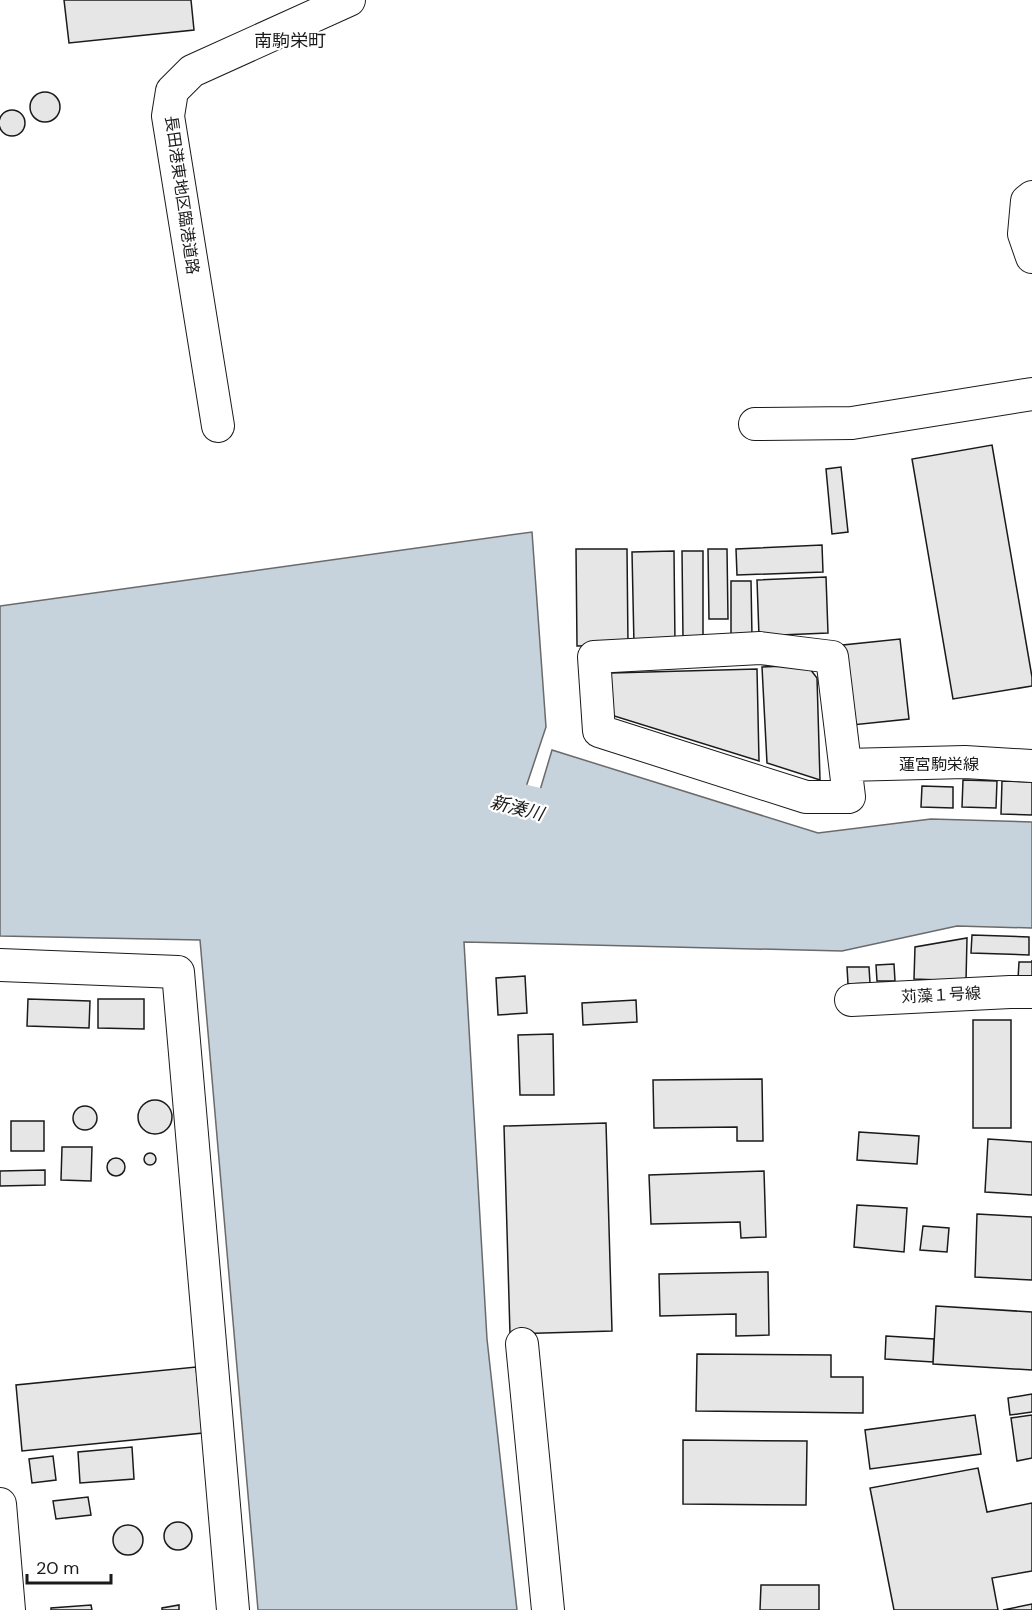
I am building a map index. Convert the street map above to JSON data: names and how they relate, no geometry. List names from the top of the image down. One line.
{"streets":{"street":["長田港東地区臨港道路","蓮宮駒栄線","苅藻１号線"]},"districts":["南駒栄町"],"water":["新湊川"],"scale_bar":"20 m"}
